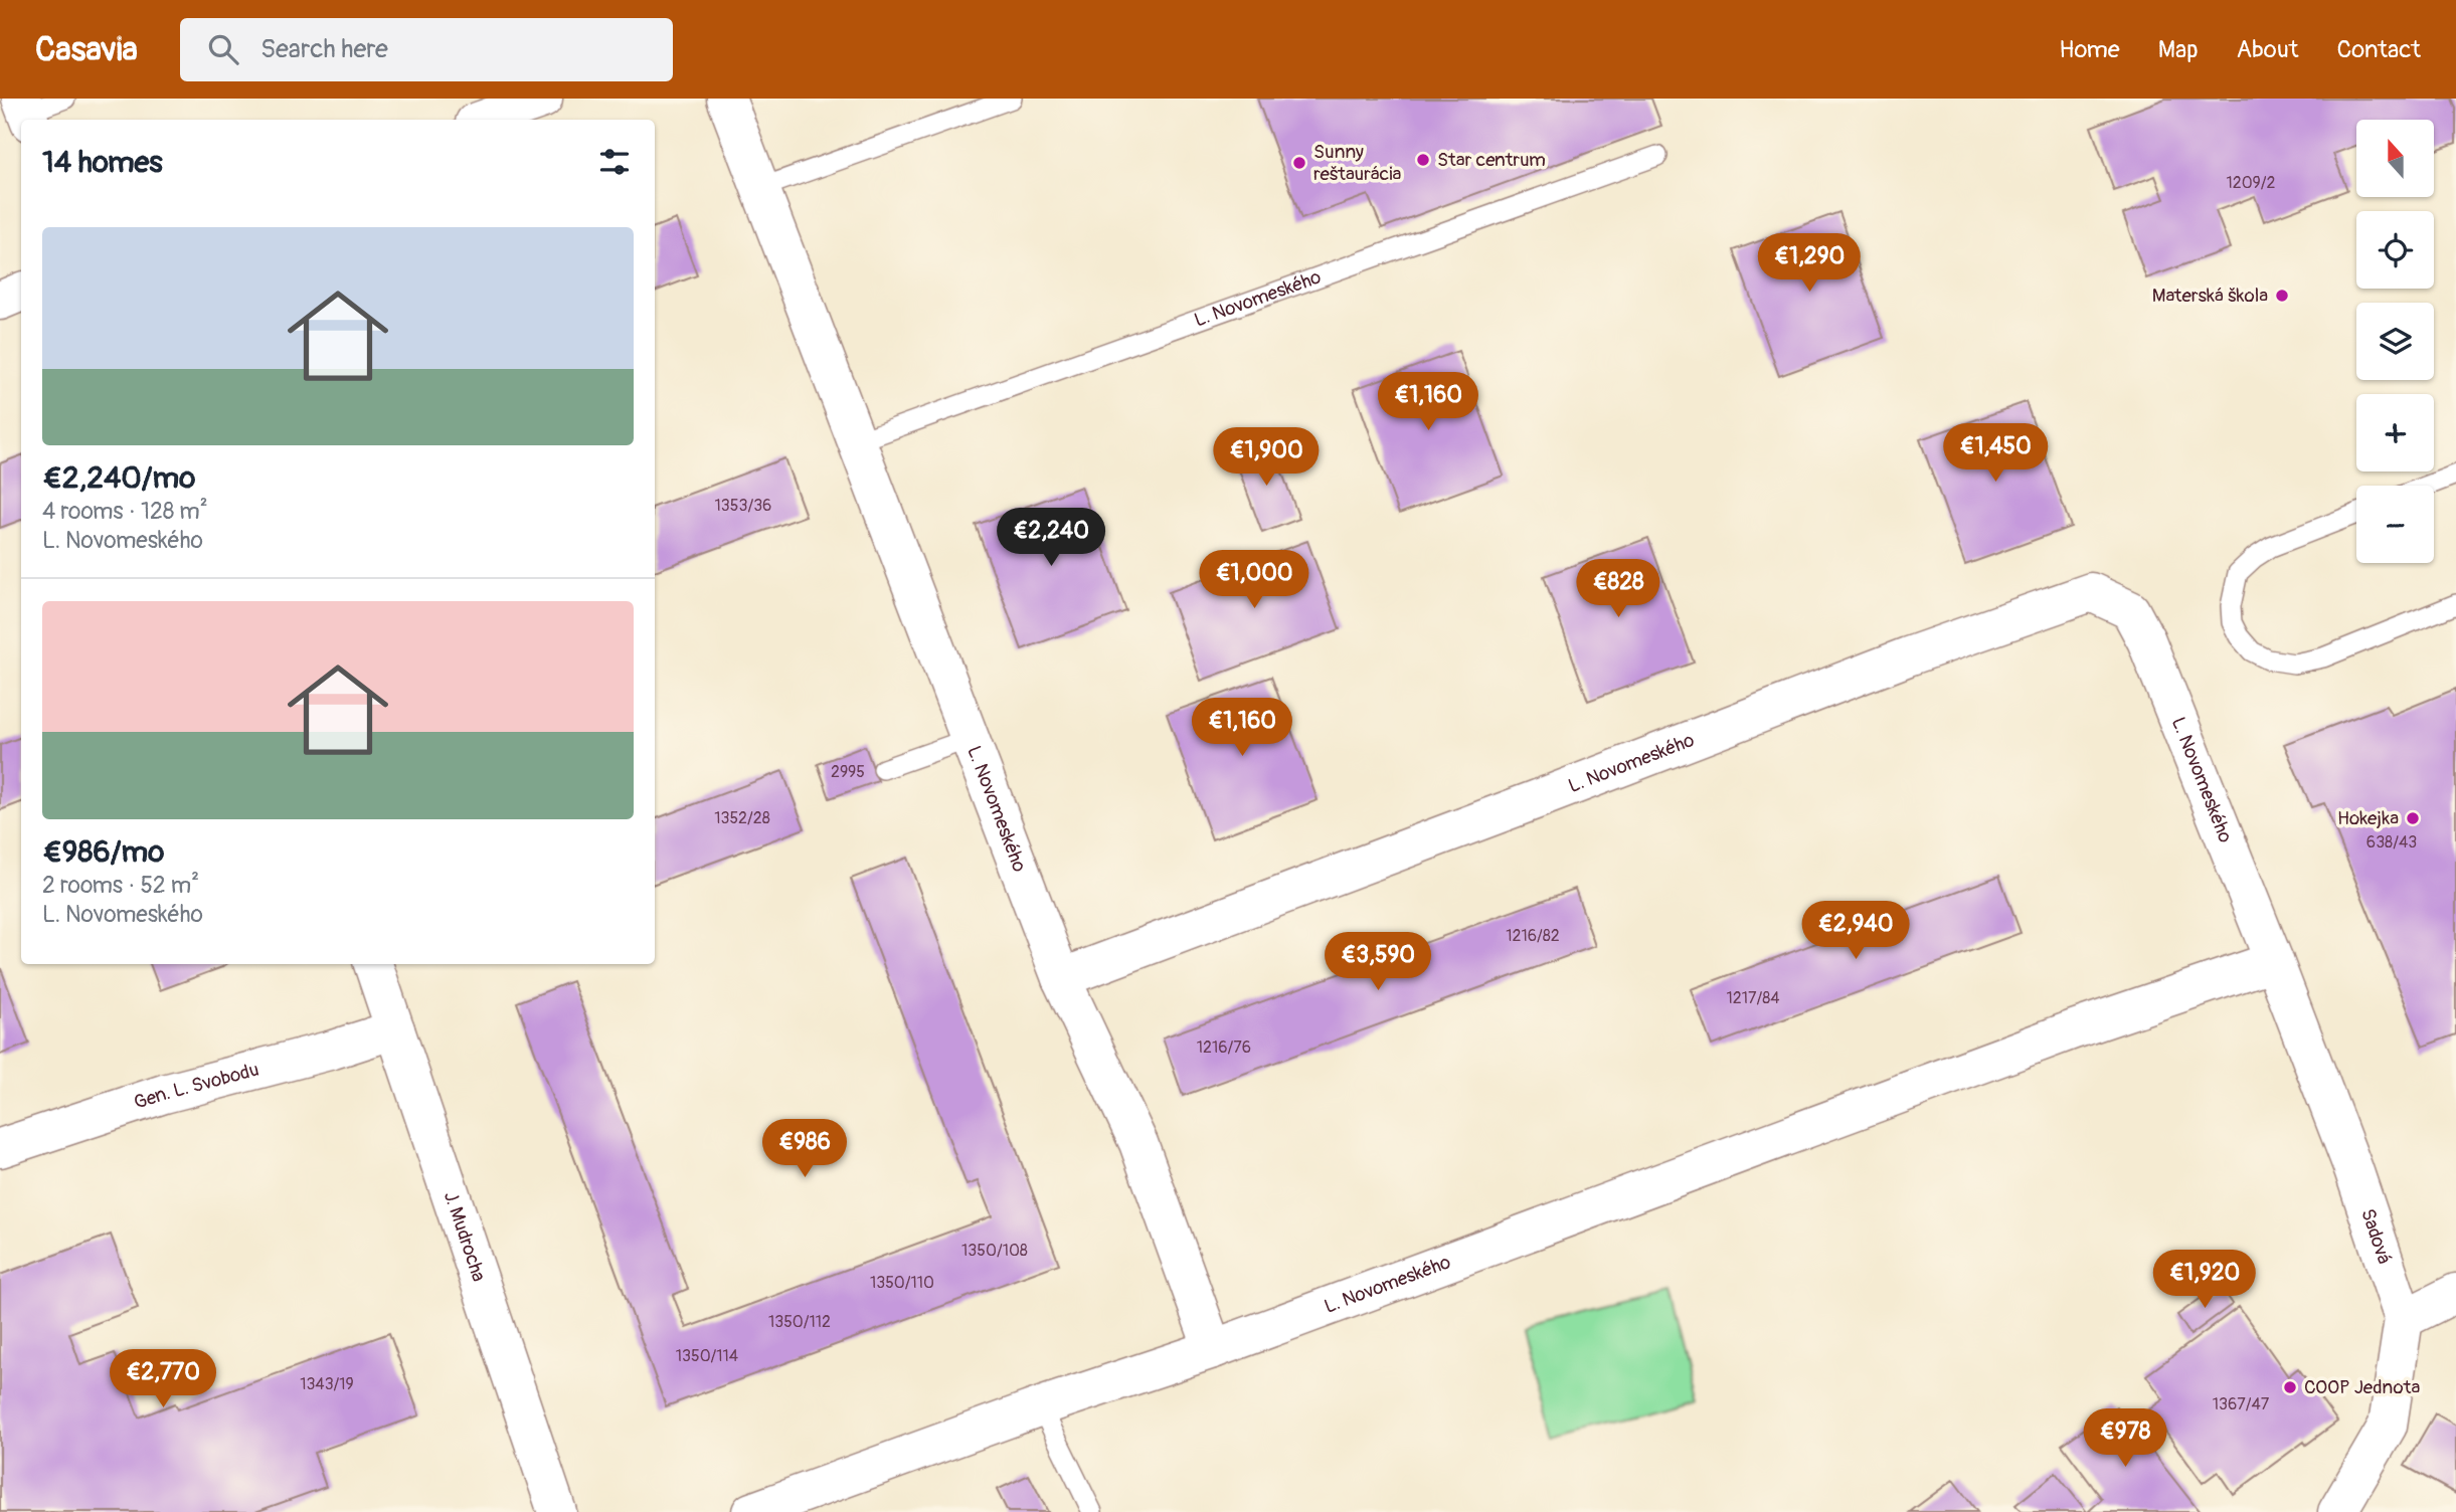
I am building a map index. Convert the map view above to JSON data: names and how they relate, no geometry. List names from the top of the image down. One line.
{"streets":{"street":["L. Novomeského","Gen. L. Svobodu","J. Mudrocha","Sadová"]},"crossings":[["L. Novomeského","Sadová"],["Gen. L. Svobodu","J. Mudrocha"]],"places":["Star centrum","Sunny reštaurácia","Materská škola","Hokejka","COOP Jednota"],"house_numbers":["1209/2","1353/36","2995","1352/28","638/43","1216/82","1217/84","1216/76","1350/108","1350/110","1350/112","1350/114","1343/19","1367/47"],"north":"top","page":{"header":"Casavia","search":"Search here","nav":["Home","Map","About","Contact"],"map_buttons":["+","−"],"heading":"14 homes","list":[{"name":"€2,240/mo","note":"4 rooms · 128 m² · L. Novomeského"},{"name":"€986/mo","note":"2 rooms · 52 m² · L. Novomeského"}],"price":["€1,290","€1,160","€1,450","€1,900","€2,240","€1,000","€828","€1,160","€2,940","€3,590","€986","€1,920","€2,770","€978"]}}
